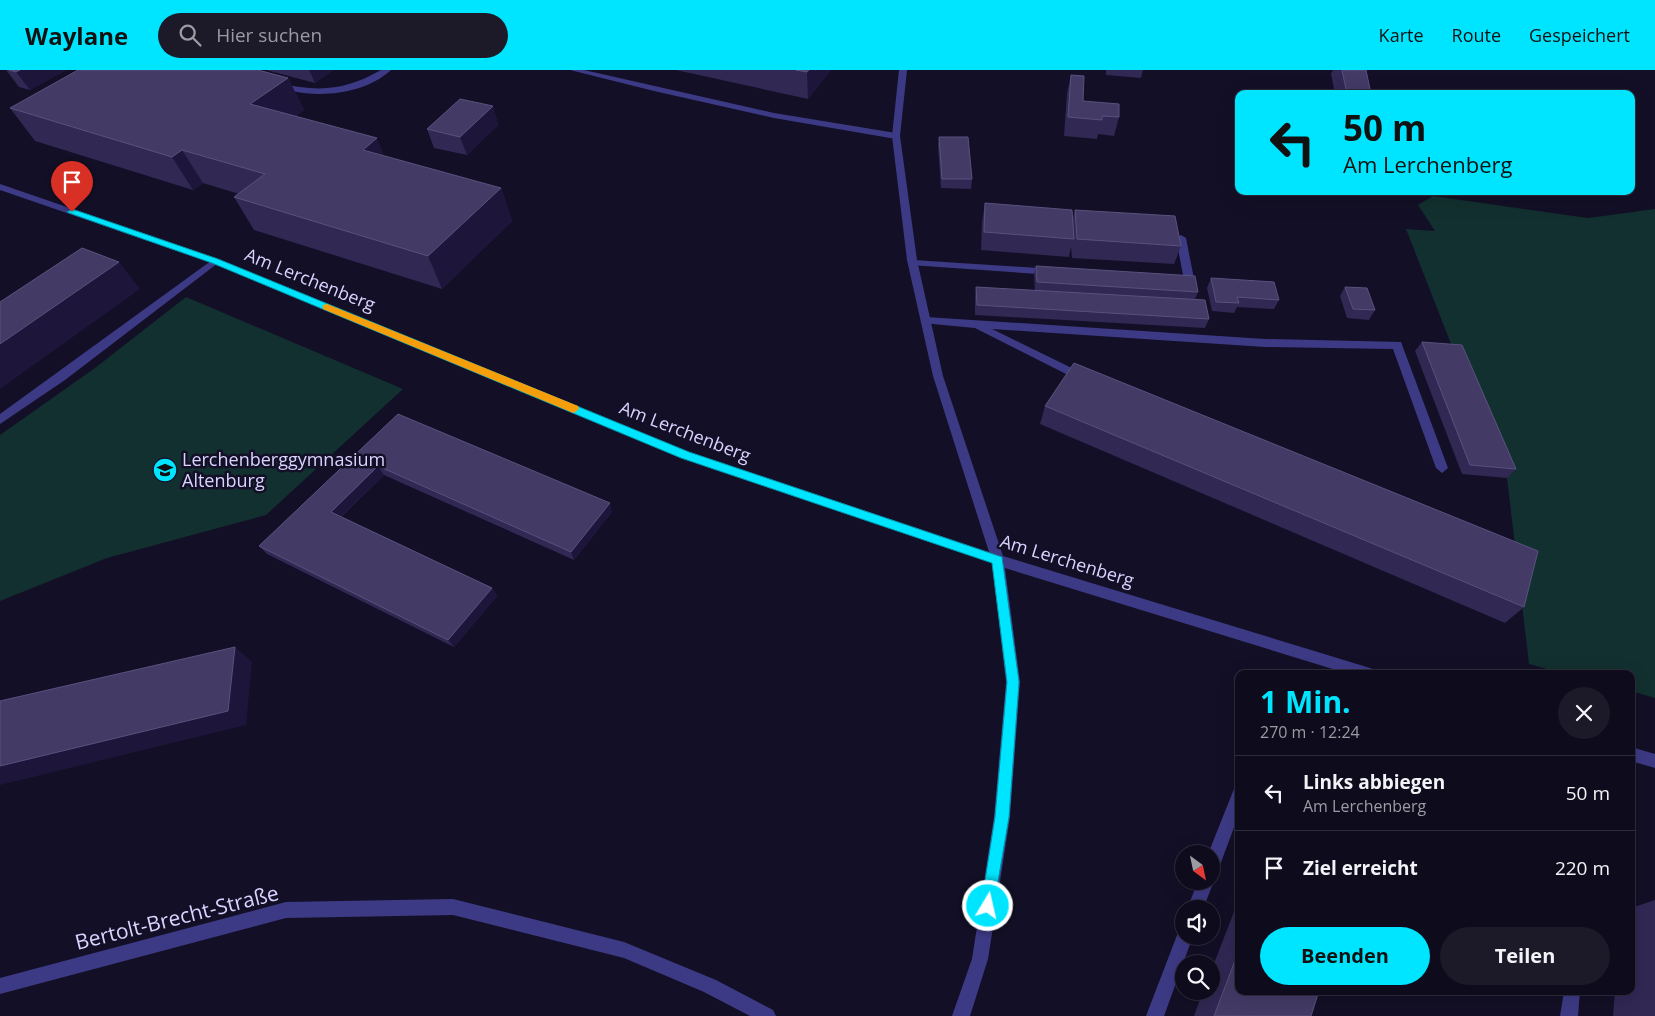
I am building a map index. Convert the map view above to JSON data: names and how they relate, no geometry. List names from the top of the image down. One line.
{"streets":{"street":["Am Lerchenberg","Bertolt-Brecht-Straße"]},"places":{"school or university":["Lerchenberggymnasium Altenburg"]},"north":"bottom right","page":{"header":"Waylane","search":"Hier suchen","nav":["Karte","Route","Gespeichert"],"turn":["50 m","Am Lerchenberg"],"heading":["1 Min.","270 m · 12:24"],"list":[{"name":"Links abbiegen","note":"Am Lerchenberg","value":"50 m"},{"name":"Ziel erreicht","value":"220 m"}],"buttons":["Beenden","Teilen"]}}
